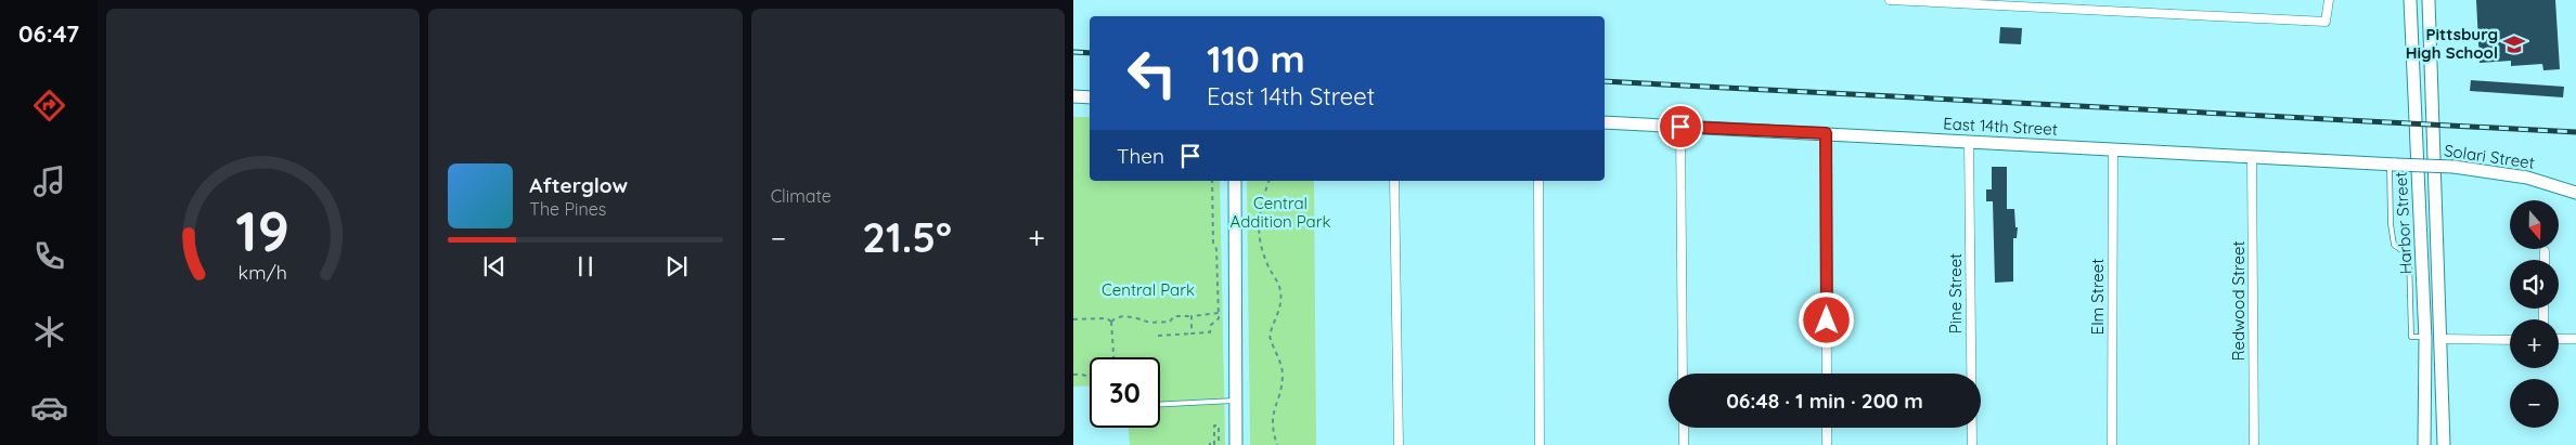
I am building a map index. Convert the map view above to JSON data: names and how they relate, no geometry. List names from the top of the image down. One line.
{"streets":{"street":["East 14th Street","Solari Street","Harbor Street","Pine Street","Elm Street","Redwood Street"]},"crossings":[["East 14th Street","Solari Street"],["East 14th Street","Pine Street"],["East 14th Street","Elm Street"],["East 14th Street","Redwood Street"]],"parks":["Central Addition Park","Central Park"],"places":{"school or university":["Pittsburg High School"]},"north":"bottom","page":{"tabs":"06:47","tile":"Climate","turn":["110 m","East 14th Street"],"then":"Then","song":["Afterglow","The Pines"],"map_buttons":["+","−"],"heat":["−","21.5°","+"],"limit":"30","trip":"06:48 · 1 min · 200 m","gauge":["19","km/h"]}}
